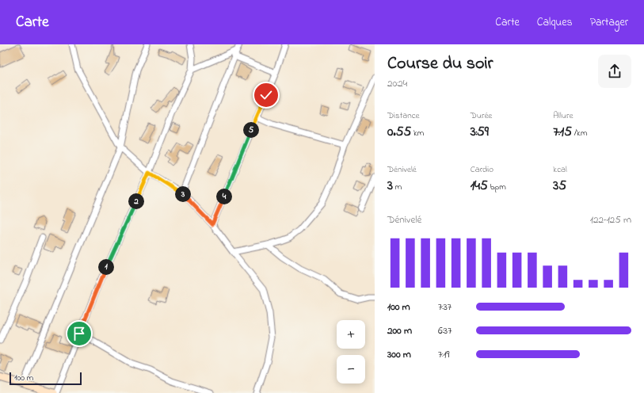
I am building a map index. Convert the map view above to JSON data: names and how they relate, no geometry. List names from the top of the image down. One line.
{"scale_bar":"100 m","page":{"header":"Carte","nav":["Carte","Calques","Partager"],"heading":["Course du soir","20:24"],"stats":[["Distance","0.55 km"],["Durée","3:59"],["Allure","7:15 /km"],["Dénivelé","3 m"],["Cardio","145 bpm"],["kcal","35"]],"pins":["5","3","4","2","1"],"chart":["Dénivelé","122–125 m"],"list":[{"name":"100 m","note":"7:37"},{"name":"200 m","note":"6:37"},{"name":"300 m","note":"7:19"}],"map_buttons":["+","−"],"scale":"100 m"}}
